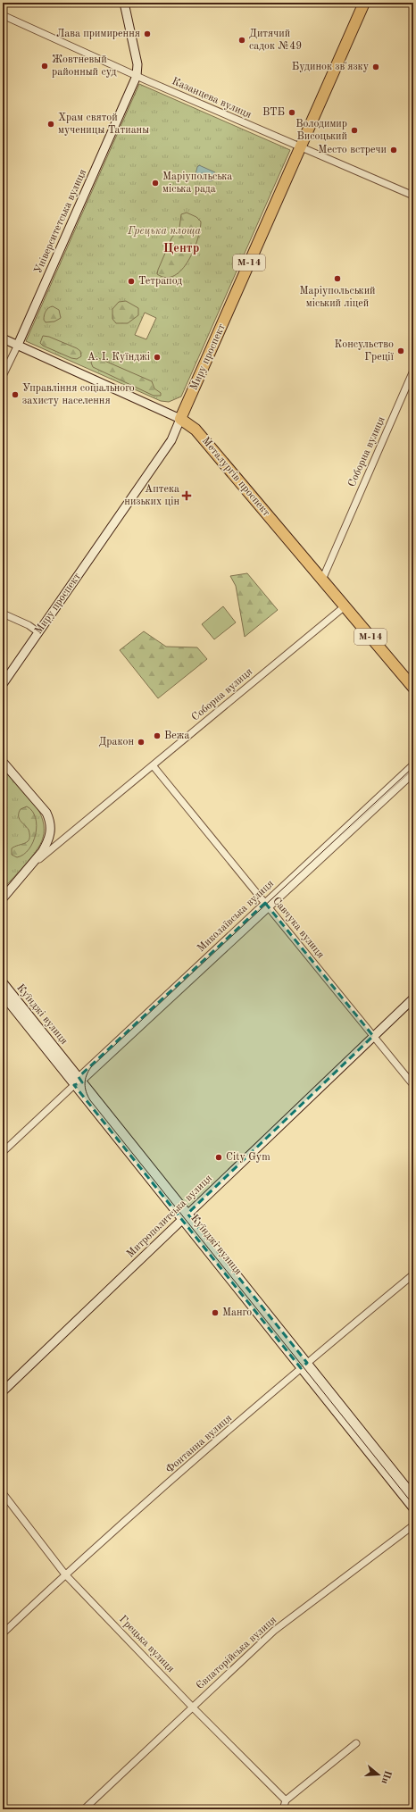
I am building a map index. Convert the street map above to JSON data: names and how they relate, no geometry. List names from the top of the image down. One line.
{"streets":{"highway":["М-14","Миру проспект","Металургів проспект"],"main road":["Університетська вулиця","Куїнджі вулиця","Митрополитська вулиця"],"street":["Казанцева вулиця","Соборна вулиця","Миколаївська вулиця","Савчука вулиця","Фонтанна вулиця","Грецька вулиця","Євпаторійська вулиця"]},"crossings":[["Казанцева вулиця","Університетська вулиця"],["Казанцева вулиця","Миру проспект"],["Університетська вулиця","Металургів проспект"],["Миру проспект","Металургів проспект"],["Соборна вулиця","Металургів проспект"],["Соборна вулиця","Савчука вулиця"],["Миколаївська вулиця","Савчука вулиця"],["Миколаївська вулиця","Куїнджі вулиця"],["Савчука вулиця","Митрополитська вулиця"],["Куїнджі вулиця","Митрополитська вулиця"],["Куїнджі вулиця","Фонтанна вулиця"],["Фонтанна вулиця","Грецька вулиця"],["Грецька вулиця","Євпаторійська вулиця"]],"districts":["Центр"],"parks":["Грецька площа"],"places":{"other":["Лава примирення","Дитячий садок №49","Жовтневый районный суд","Будинок зв'язку","ВТБ","Храм святой мученицы Татианы","Володимир Висоцький","Место встречи","Маріупольська міська рада","Маріупольський міський ліцей","Тетрапод","Консульство Греції","А. І. Куїнджі","Управління соціального захисту населення","Вежа","Дракон","City Gym","Манго"],"health":["Аптека низьких цін"]},"north":"right"}
